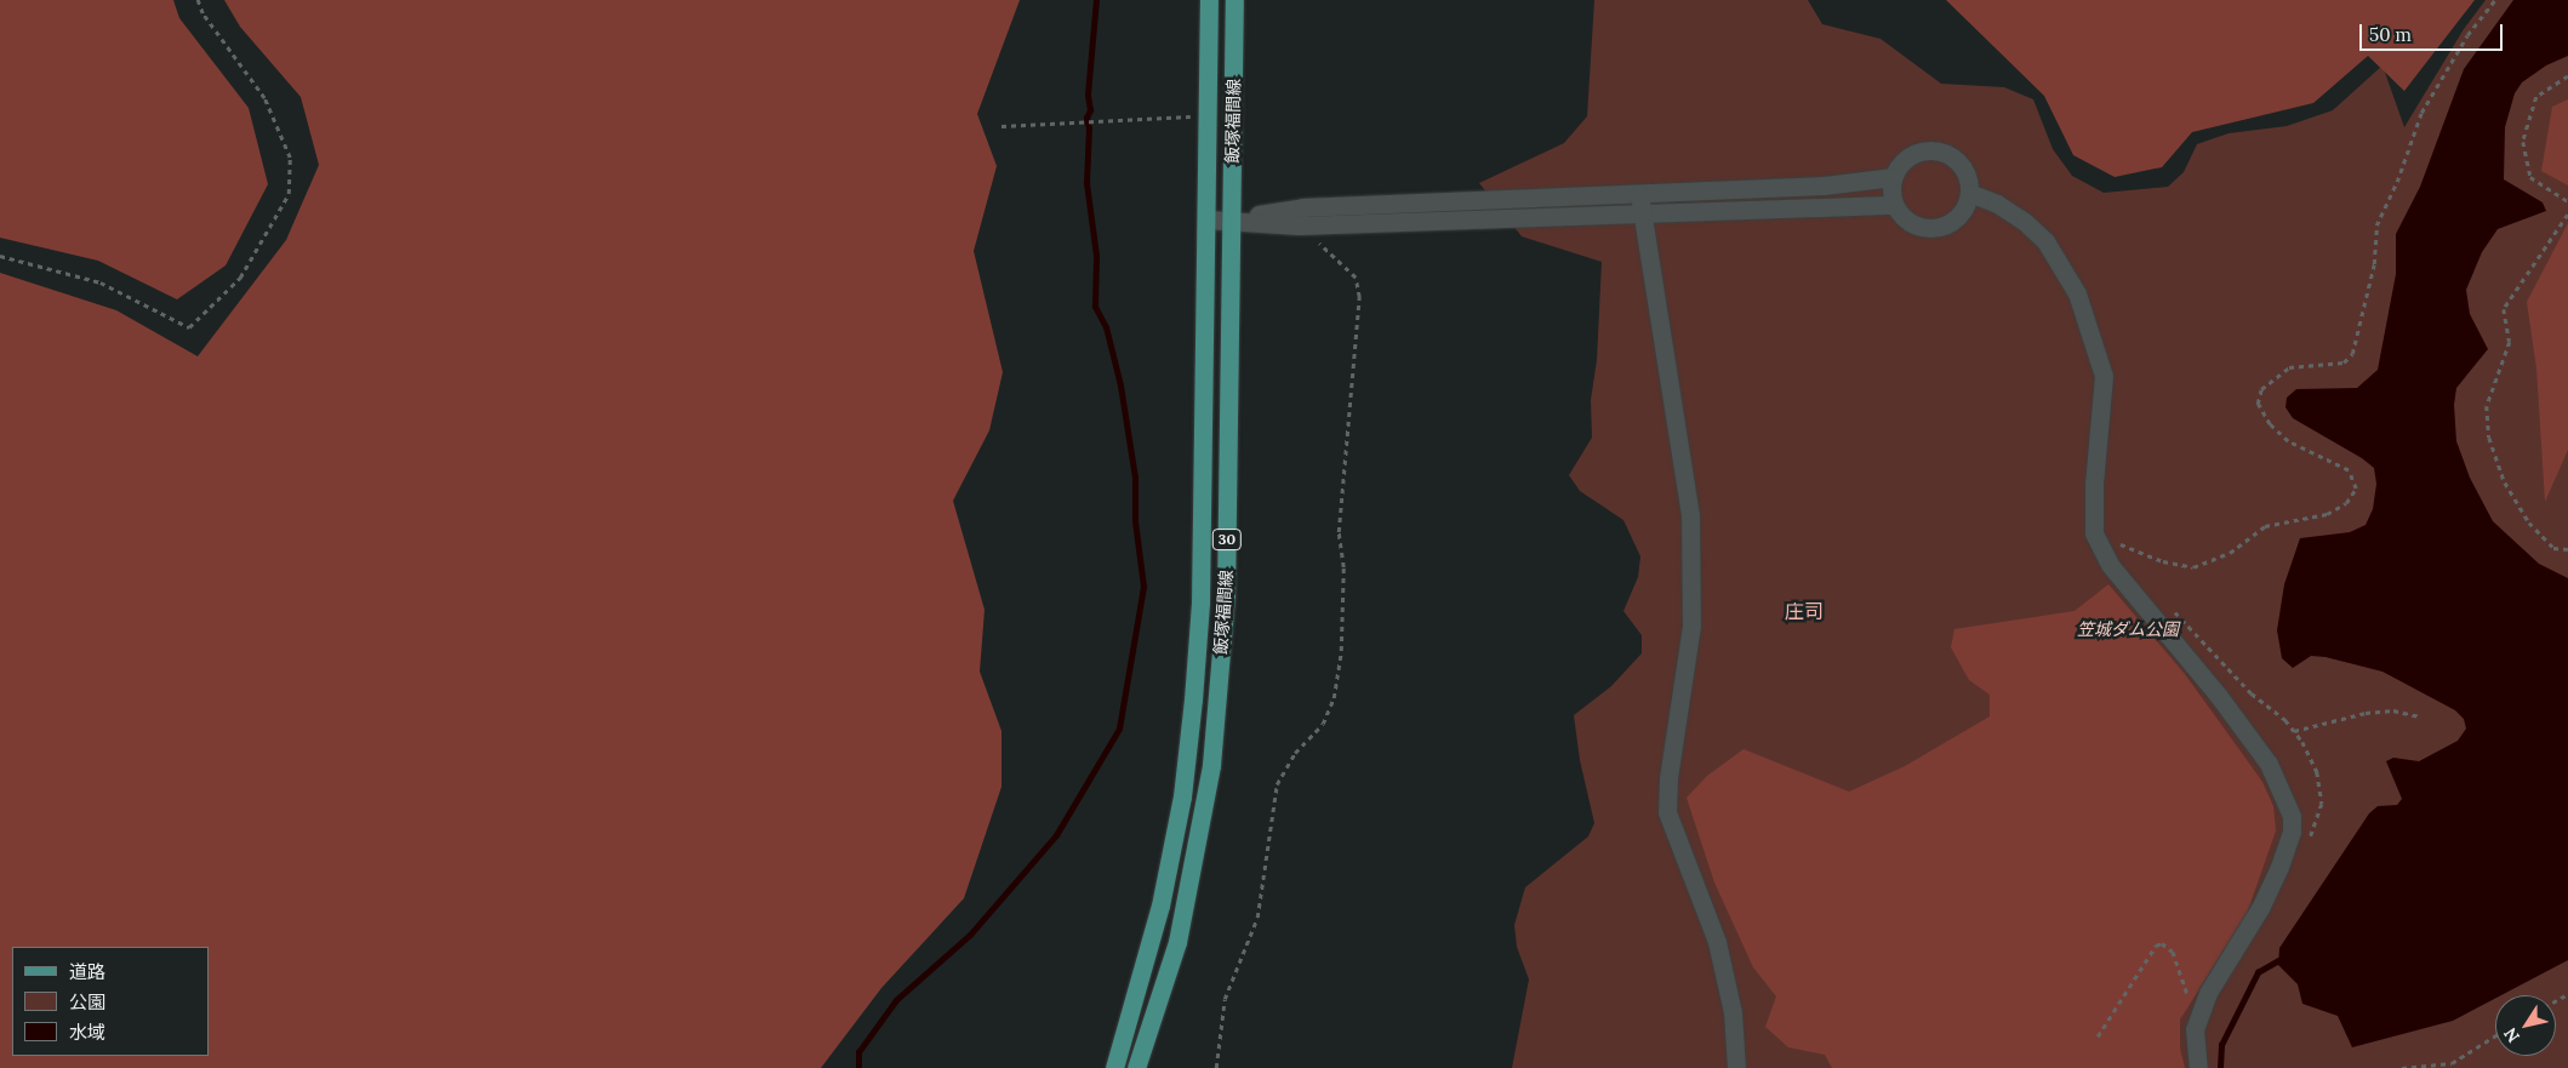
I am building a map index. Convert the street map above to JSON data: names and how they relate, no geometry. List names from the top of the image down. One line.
{"streets":{"main road":["飯塚福間線","30"]},"districts":["庄司"],"parks":["笠城ダム公園"],"legend":["道路","公園","水域"],"scale_bar":"50 m","north":"bottom left"}
